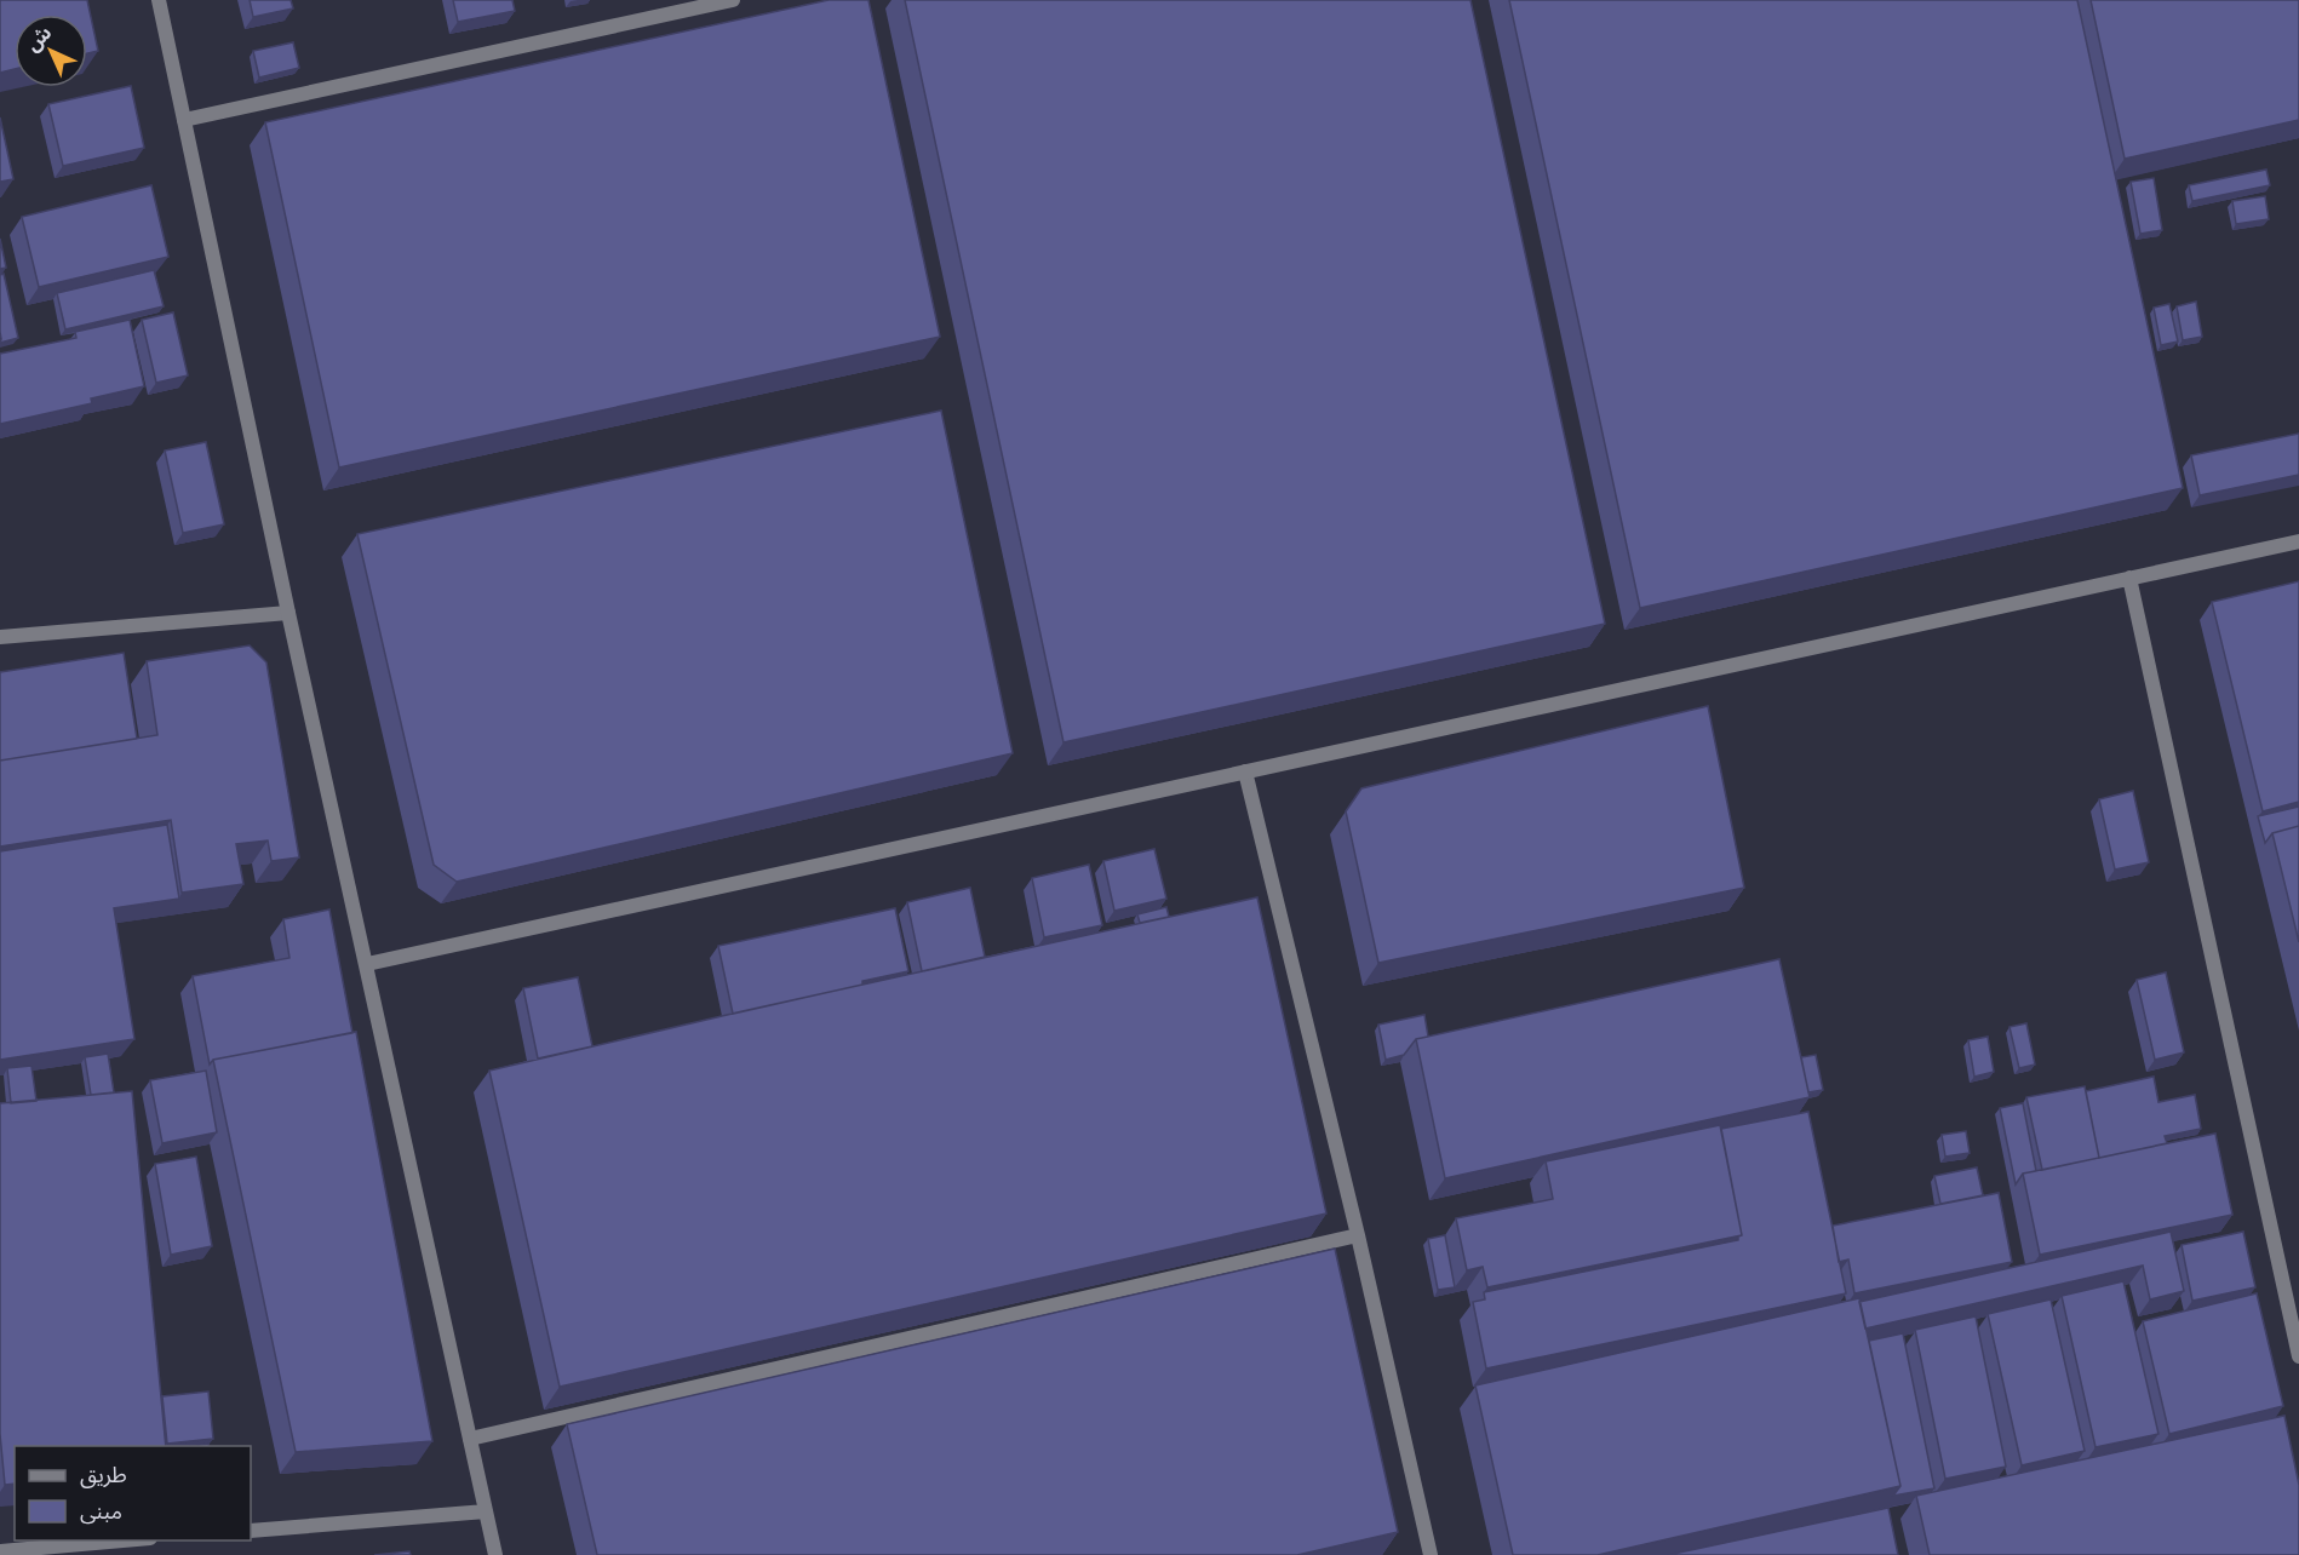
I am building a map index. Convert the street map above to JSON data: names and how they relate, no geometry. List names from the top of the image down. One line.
{"legend":["طريق","مبنى"],"north":"top left"}
